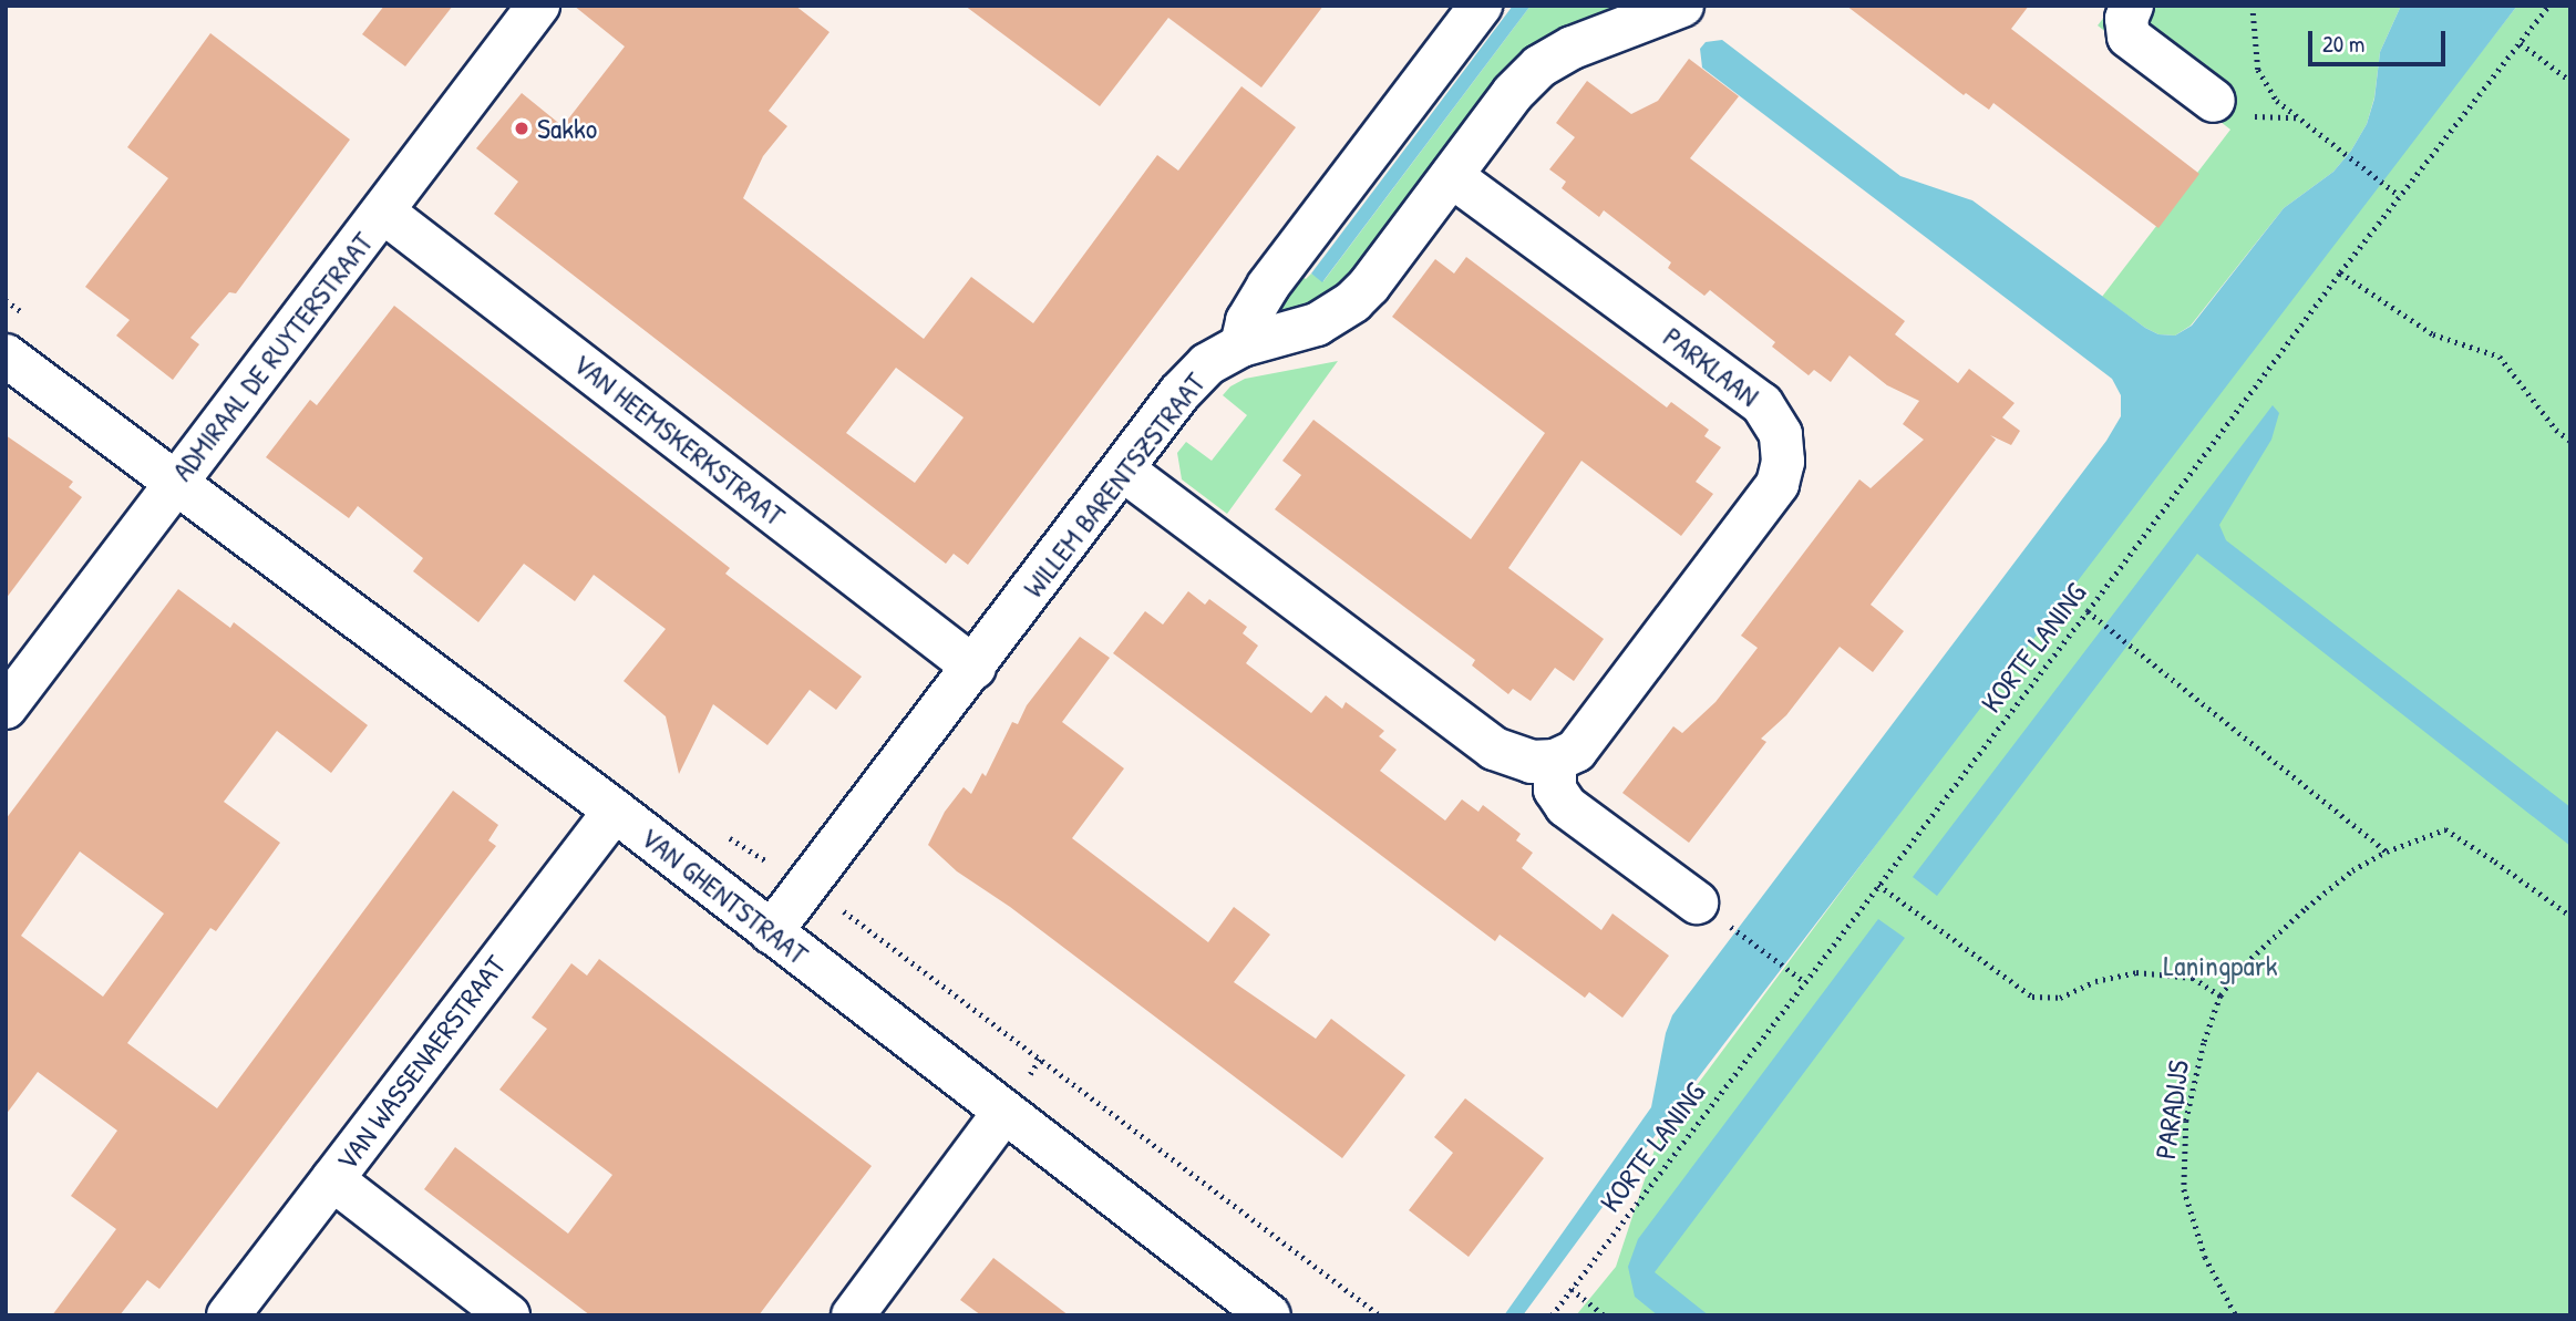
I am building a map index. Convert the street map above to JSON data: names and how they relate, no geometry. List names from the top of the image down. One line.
{"streets":{"street":["ADMIRAAL DE RUYTERSTRAAT","PARKLAAN","VAN HEEMSKERKSTRAAT","WILLEM BARENTSZSTRAAT","VAN GHENTSTRAAT","VAN WASSENAERSTRAAT"],"path":["KORTE LANING","PARADIJS"]},"crossings":[["ADMIRAAL DE RUYTERSTRAAT","VAN HEEMSKERKSTRAAT"],["ADMIRAAL DE RUYTERSTRAAT","VAN GHENTSTRAAT"],["VAN HEEMSKERKSTRAAT","WILLEM BARENTSZSTRAAT"],["WILLEM BARENTSZSTRAAT","VAN GHENTSTRAAT"],["VAN GHENTSTRAAT","VAN WASSENAERSTRAAT"]],"parks":["Laningpark"],"places":["Sakko"],"scale_bar":"20 m"}
